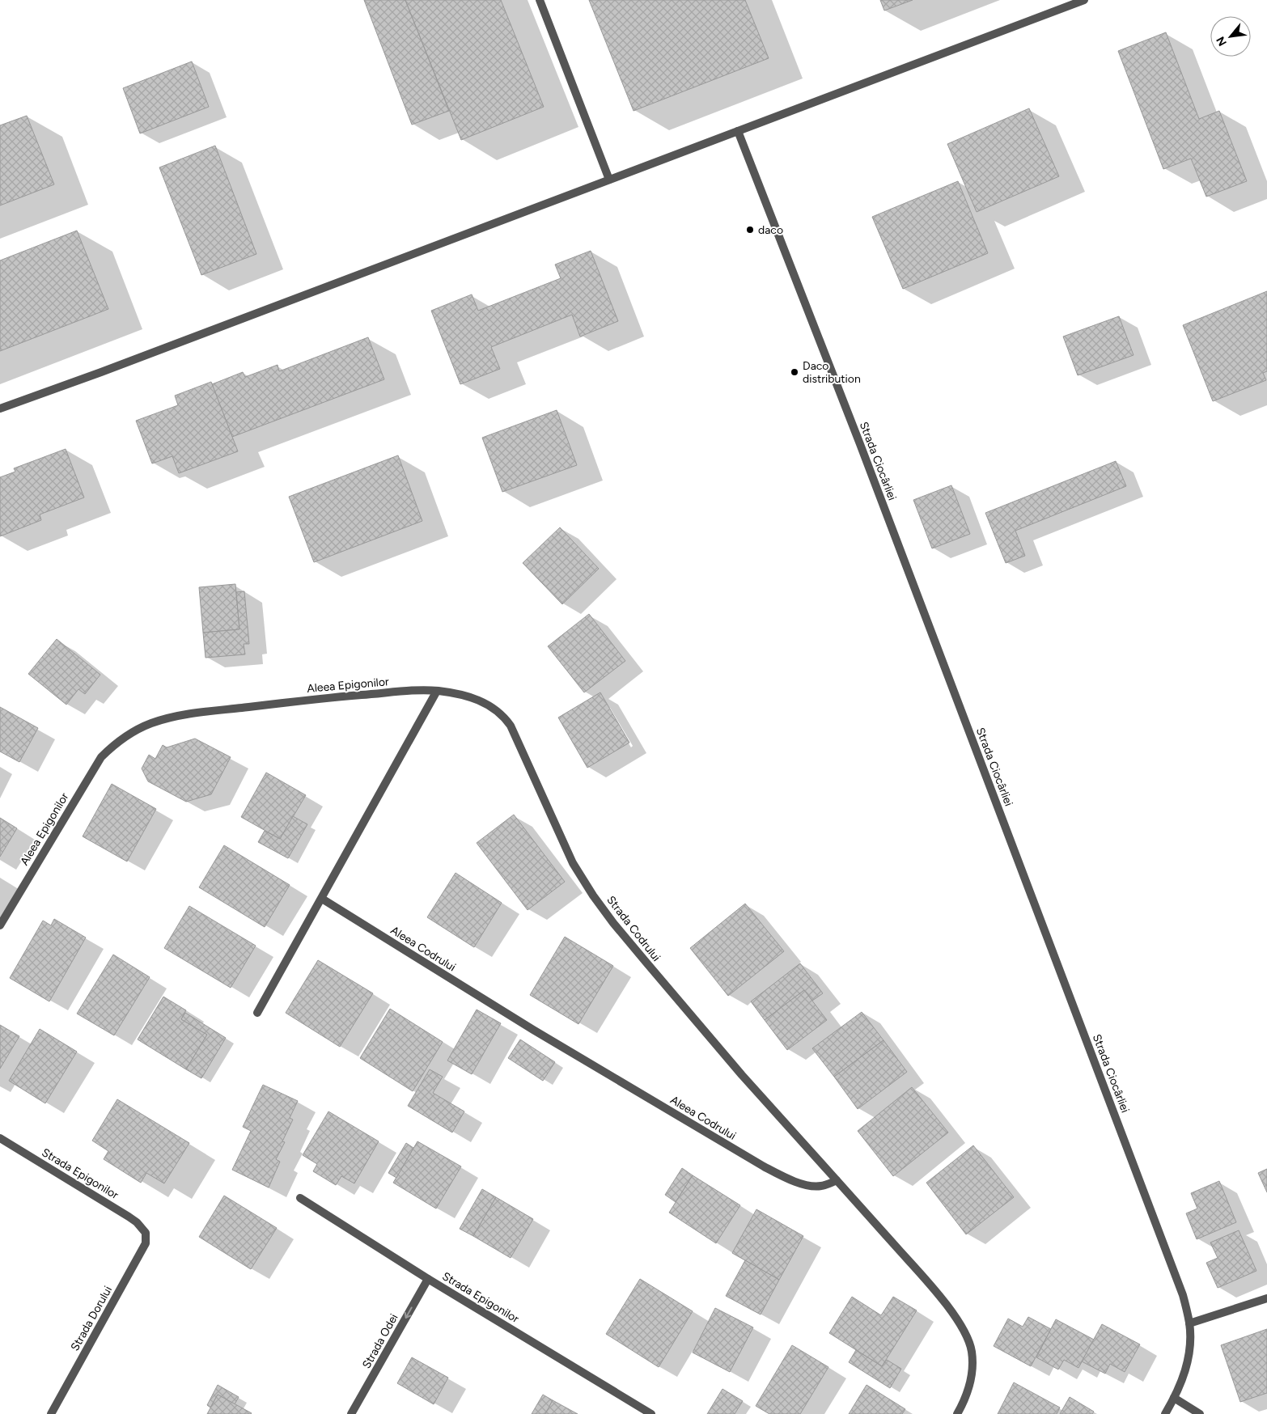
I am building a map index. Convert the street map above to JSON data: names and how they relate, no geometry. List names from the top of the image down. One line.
{"streets":{"street":["Strada Ciocârliei","Aleea Epigonilor","Strada Codrului","Aleea Codrului","Strada Epigonilor","Strada Dorului","Strada Odei"]},"crossings":[["Aleea Epigonilor","Strada Codrului"],["Strada Codrului","Aleea Codrului"],["Strada Epigonilor","Strada Dorului"],["Strada Epigonilor","Strada Odei"]],"one_way":["Strada Odei"],"places":["daco","Daco distribution"],"north":"bottom left"}
